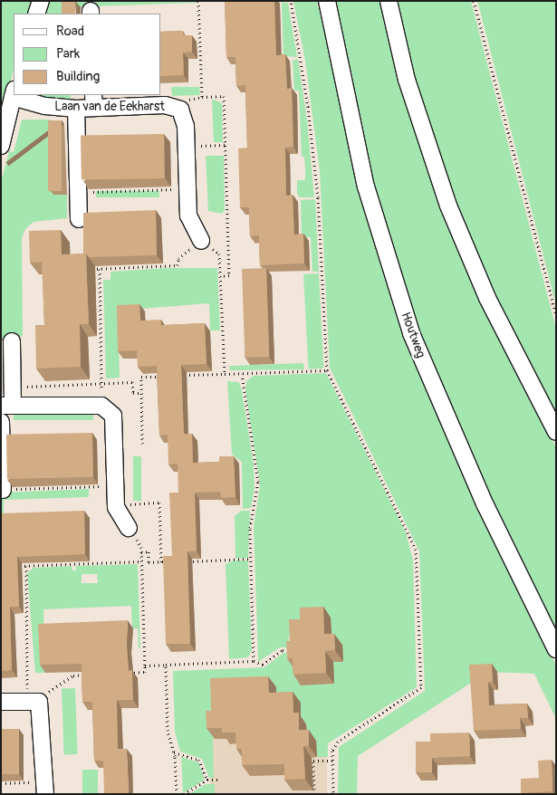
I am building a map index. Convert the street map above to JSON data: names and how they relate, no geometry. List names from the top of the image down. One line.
{"streets":{"street":["Laan van de Eekharst","Houtweg"]},"legend":["Road","Park","Building"]}
